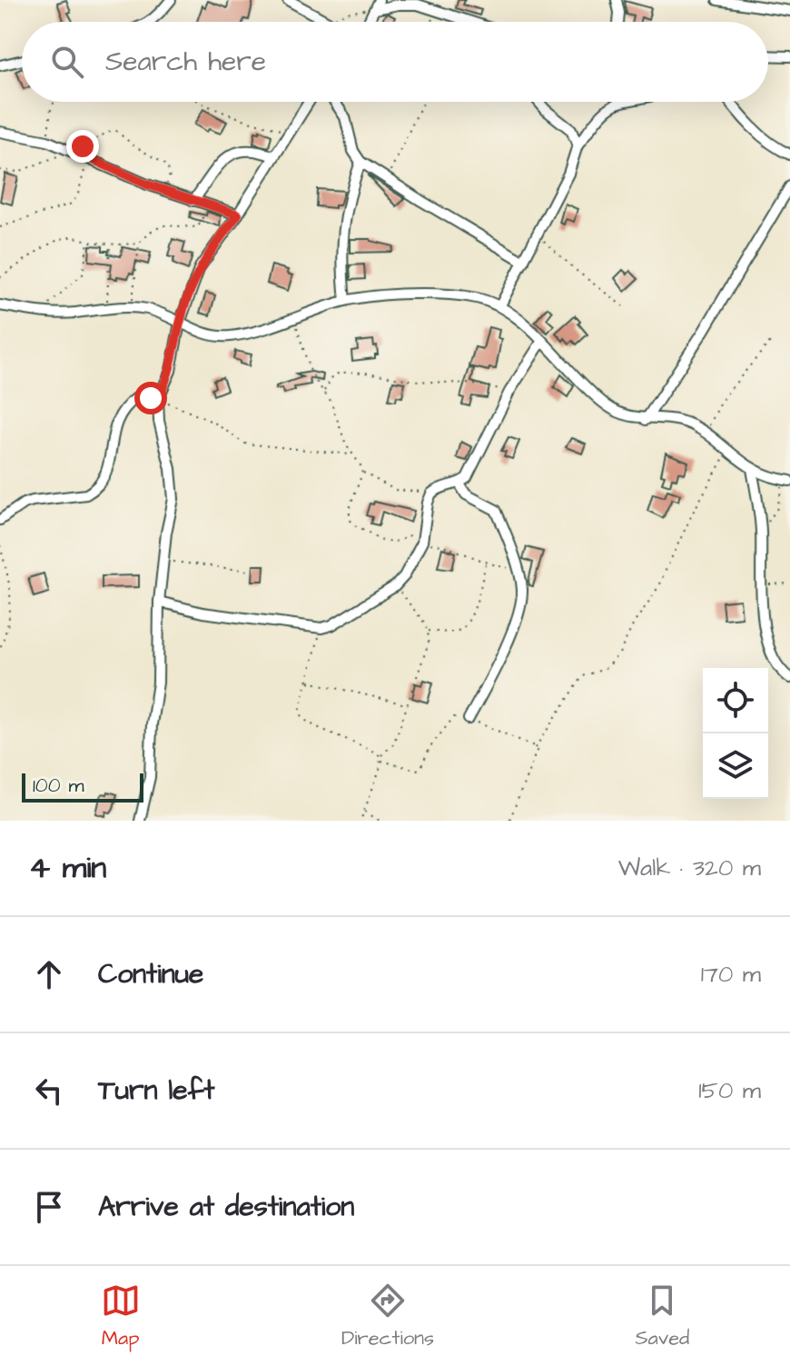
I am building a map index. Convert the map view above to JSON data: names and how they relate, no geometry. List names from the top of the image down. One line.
{"scale_bar":"100 m","page":{"search":"Search here","scale":"100 m","heading":["4 min","Walk · 320 m"],"list":[["Continue","170 m"],["Turn left","150 m"],"Arrive at destination"],"nav":["Map","Directions","Saved"]}}
